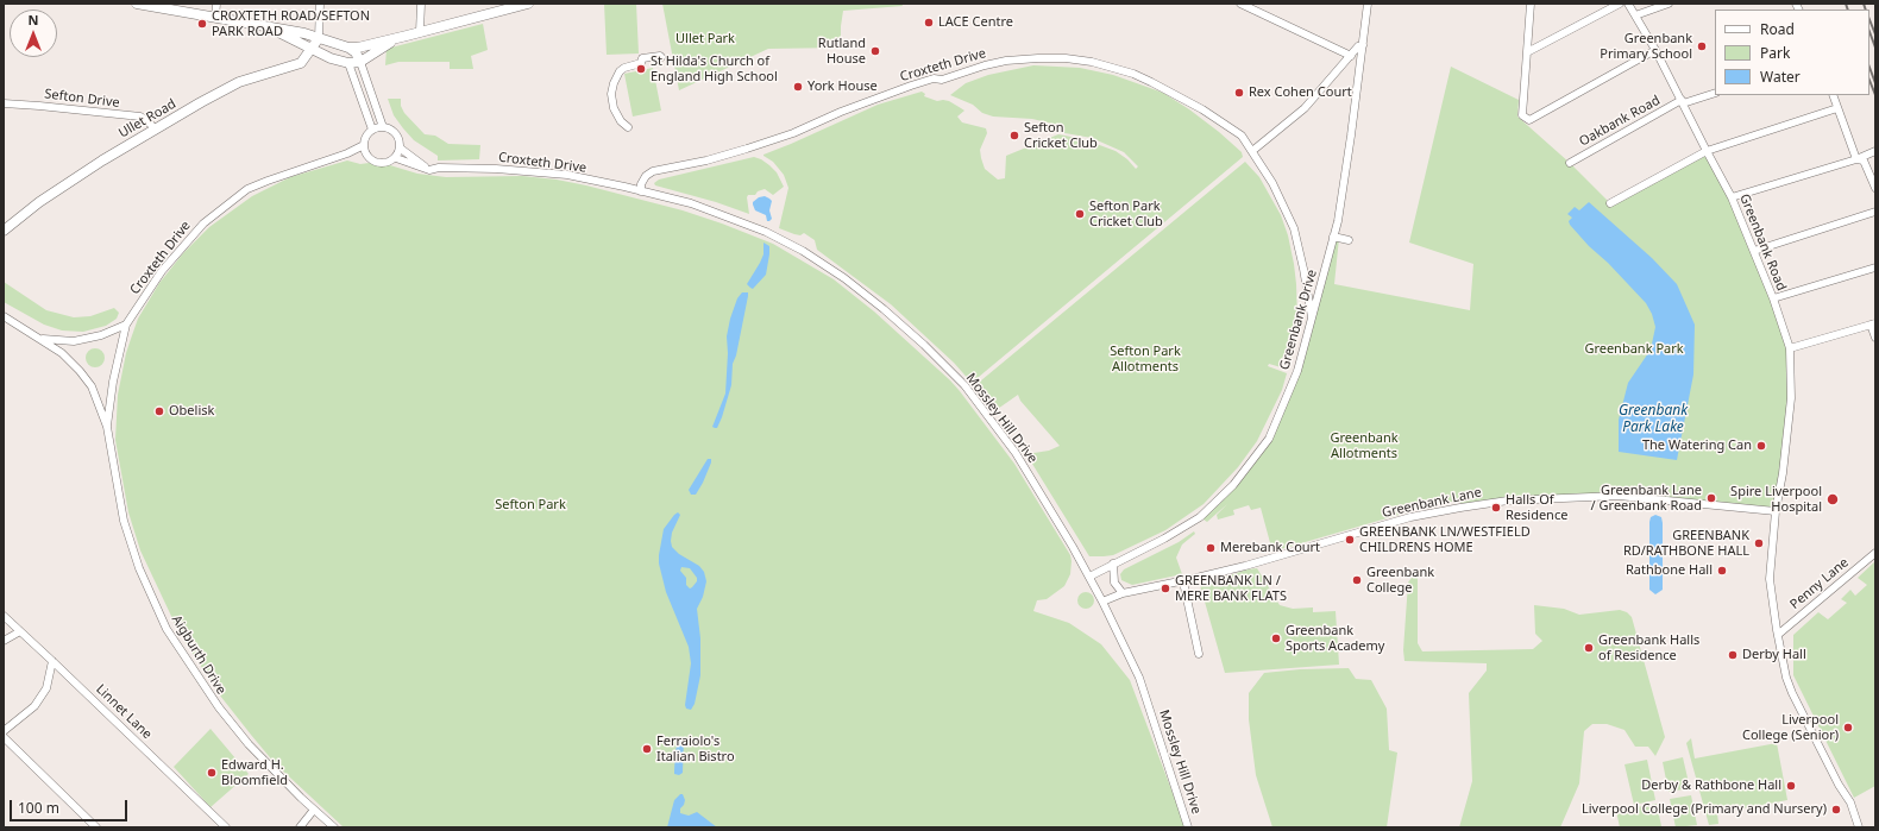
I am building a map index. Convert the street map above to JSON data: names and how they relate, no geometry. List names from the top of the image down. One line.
{"streets":{"main road":["Ullet Road"],"street":["Croxteth Drive","Sefton Drive","Oakbank Road","Greenbank Road","Greenbank Drive","Mossley Hill Drive","Greenbank Lane","Penny Lane","Aigburth Drive","Linnet Lane"]},"crossings":[["Croxteth Drive","Greenbank Drive"],["Croxteth Drive","Mossley Hill Drive"],["Croxteth Drive","Aigburth Drive"],["Sefton Drive","Ullet Road"],["Oakbank Road","Greenbank Road"],["Greenbank Road","Greenbank Lane"],["Greenbank Road","Penny Lane"],["Greenbank Drive","Mossley Hill Drive"],["Mossley Hill Drive","Greenbank Lane"]],"water":["Greenbank Park Lake"],"parks":["Ullet Park","Greenbank Park","Sefton Park Allotments","Greenbank Allotments","Sefton Park"],"places":["LACE Centre","CROXTETH ROAD/SEFTON PARK ROAD","Greenbank Primary School","Rutland House","St Hilda's Church of England High School","York House","Rex Cohen Court","Sefton Cricket Club","Sefton Park Cricket Club","Obelisk","The Watering Can","Greenbank Lane / Greenbank Road","Spire Liverpool Hospital","Halls Of Residence","GREENBANK LN/WESTFIELD CHILDRENS HOME","GREENBANK RD/RATHBONE HALL","Merebank Court","Rathbone Hall","Greenbank College","GREENBANK LN / MERE BANK FLATS","Greenbank Sports Academy","Greenbank Halls of Residence","Derby Hall","Liverpool College (Senior)","Ferraiolo's Italian Bistro","Edward H. Bloomfield","Derby & Rathbone Hall","Liverpool College (Primary and Nursery)"],"legend":["Road","Park","Water"],"scale_bar":"100 m","north":"top"}
